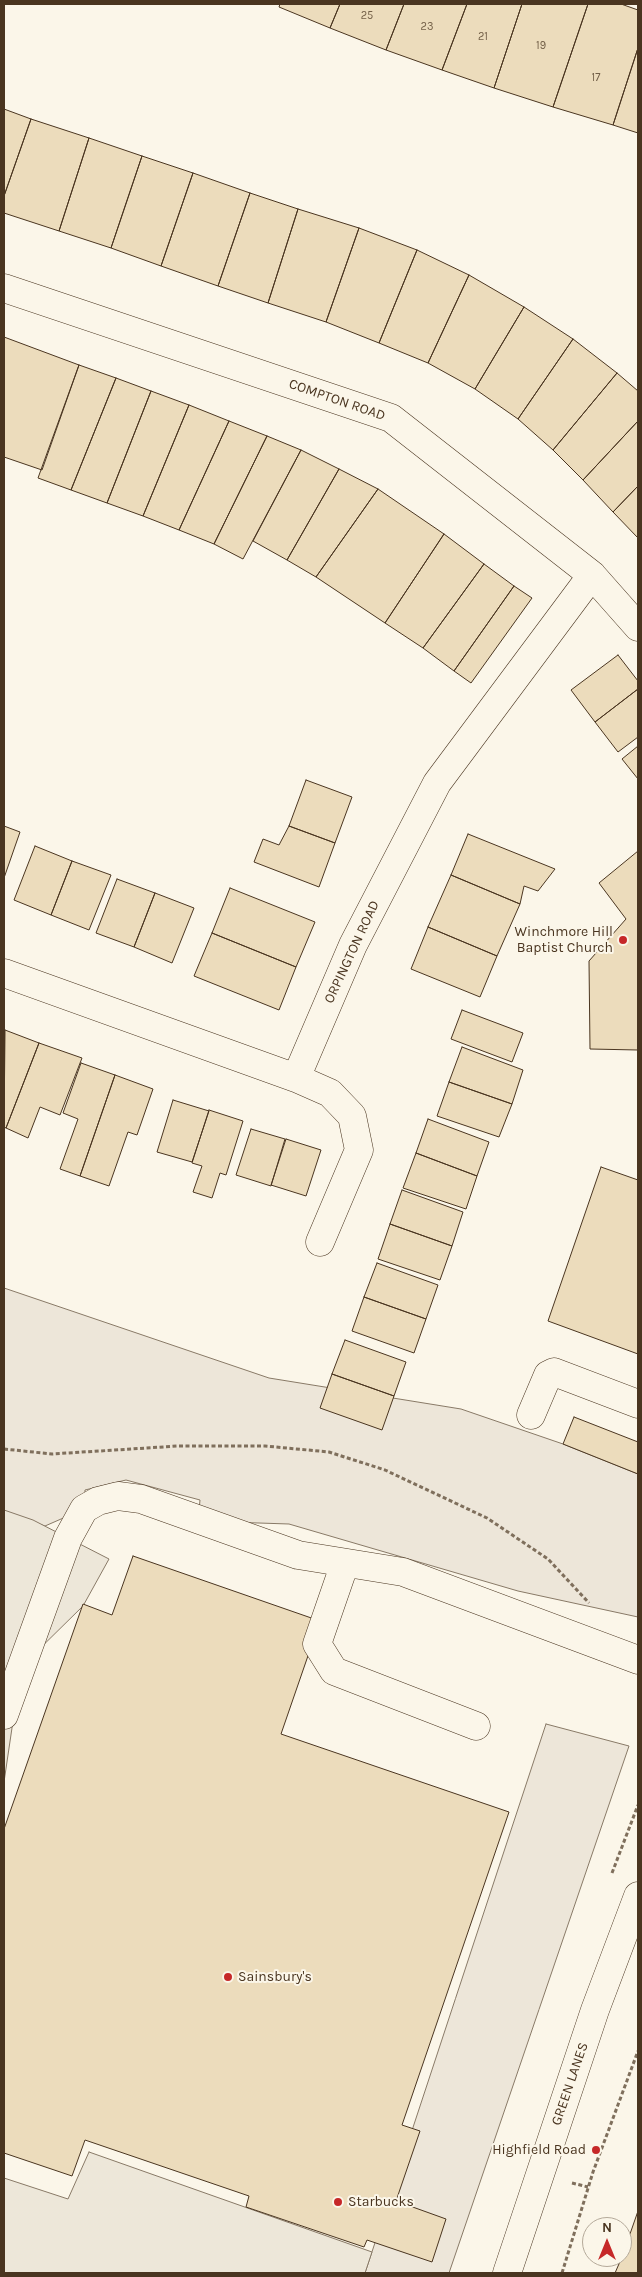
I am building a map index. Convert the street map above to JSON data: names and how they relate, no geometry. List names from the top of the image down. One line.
{"streets":{"street":["COMPTON ROAD","ORPINGTON ROAD","GREEN LANES"]},"crossings":[["COMPTON ROAD","ORPINGTON ROAD"]],"places":["Winchmore Hill Baptist Church","Sainsbury's","Highfield Road","Starbucks"],"house_numbers":["25","23","21","19","17"],"north":"top"}
